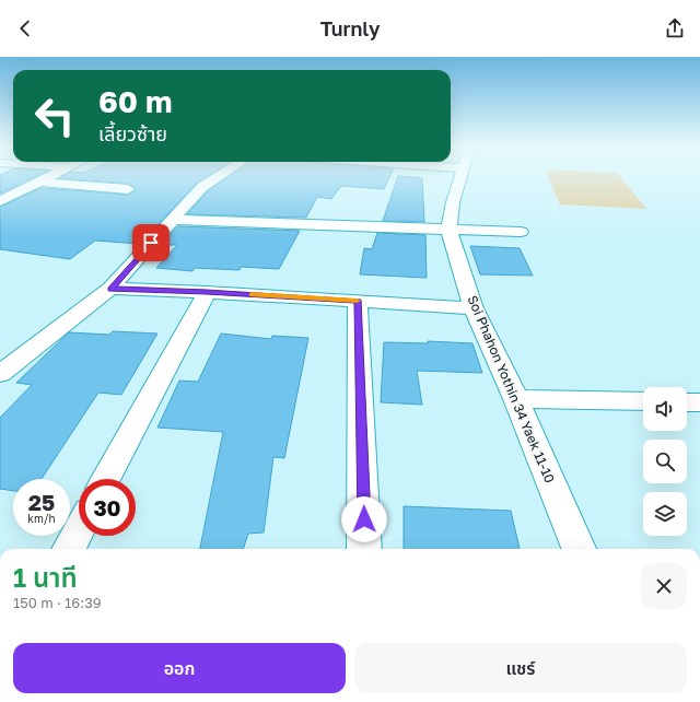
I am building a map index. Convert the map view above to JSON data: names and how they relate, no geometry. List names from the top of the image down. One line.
{"streets":{"street":["Soi Phahon Yothin 34 Yaek 11-10"]},"page":{"header":"Turnly","turn":["60 m","เลี้ยวซ้าย"],"speed":"25 km/h","limit":"30","heading":["1 นาที","150 m · 16:39"],"buttons":["ออก","แชร์"]}}
